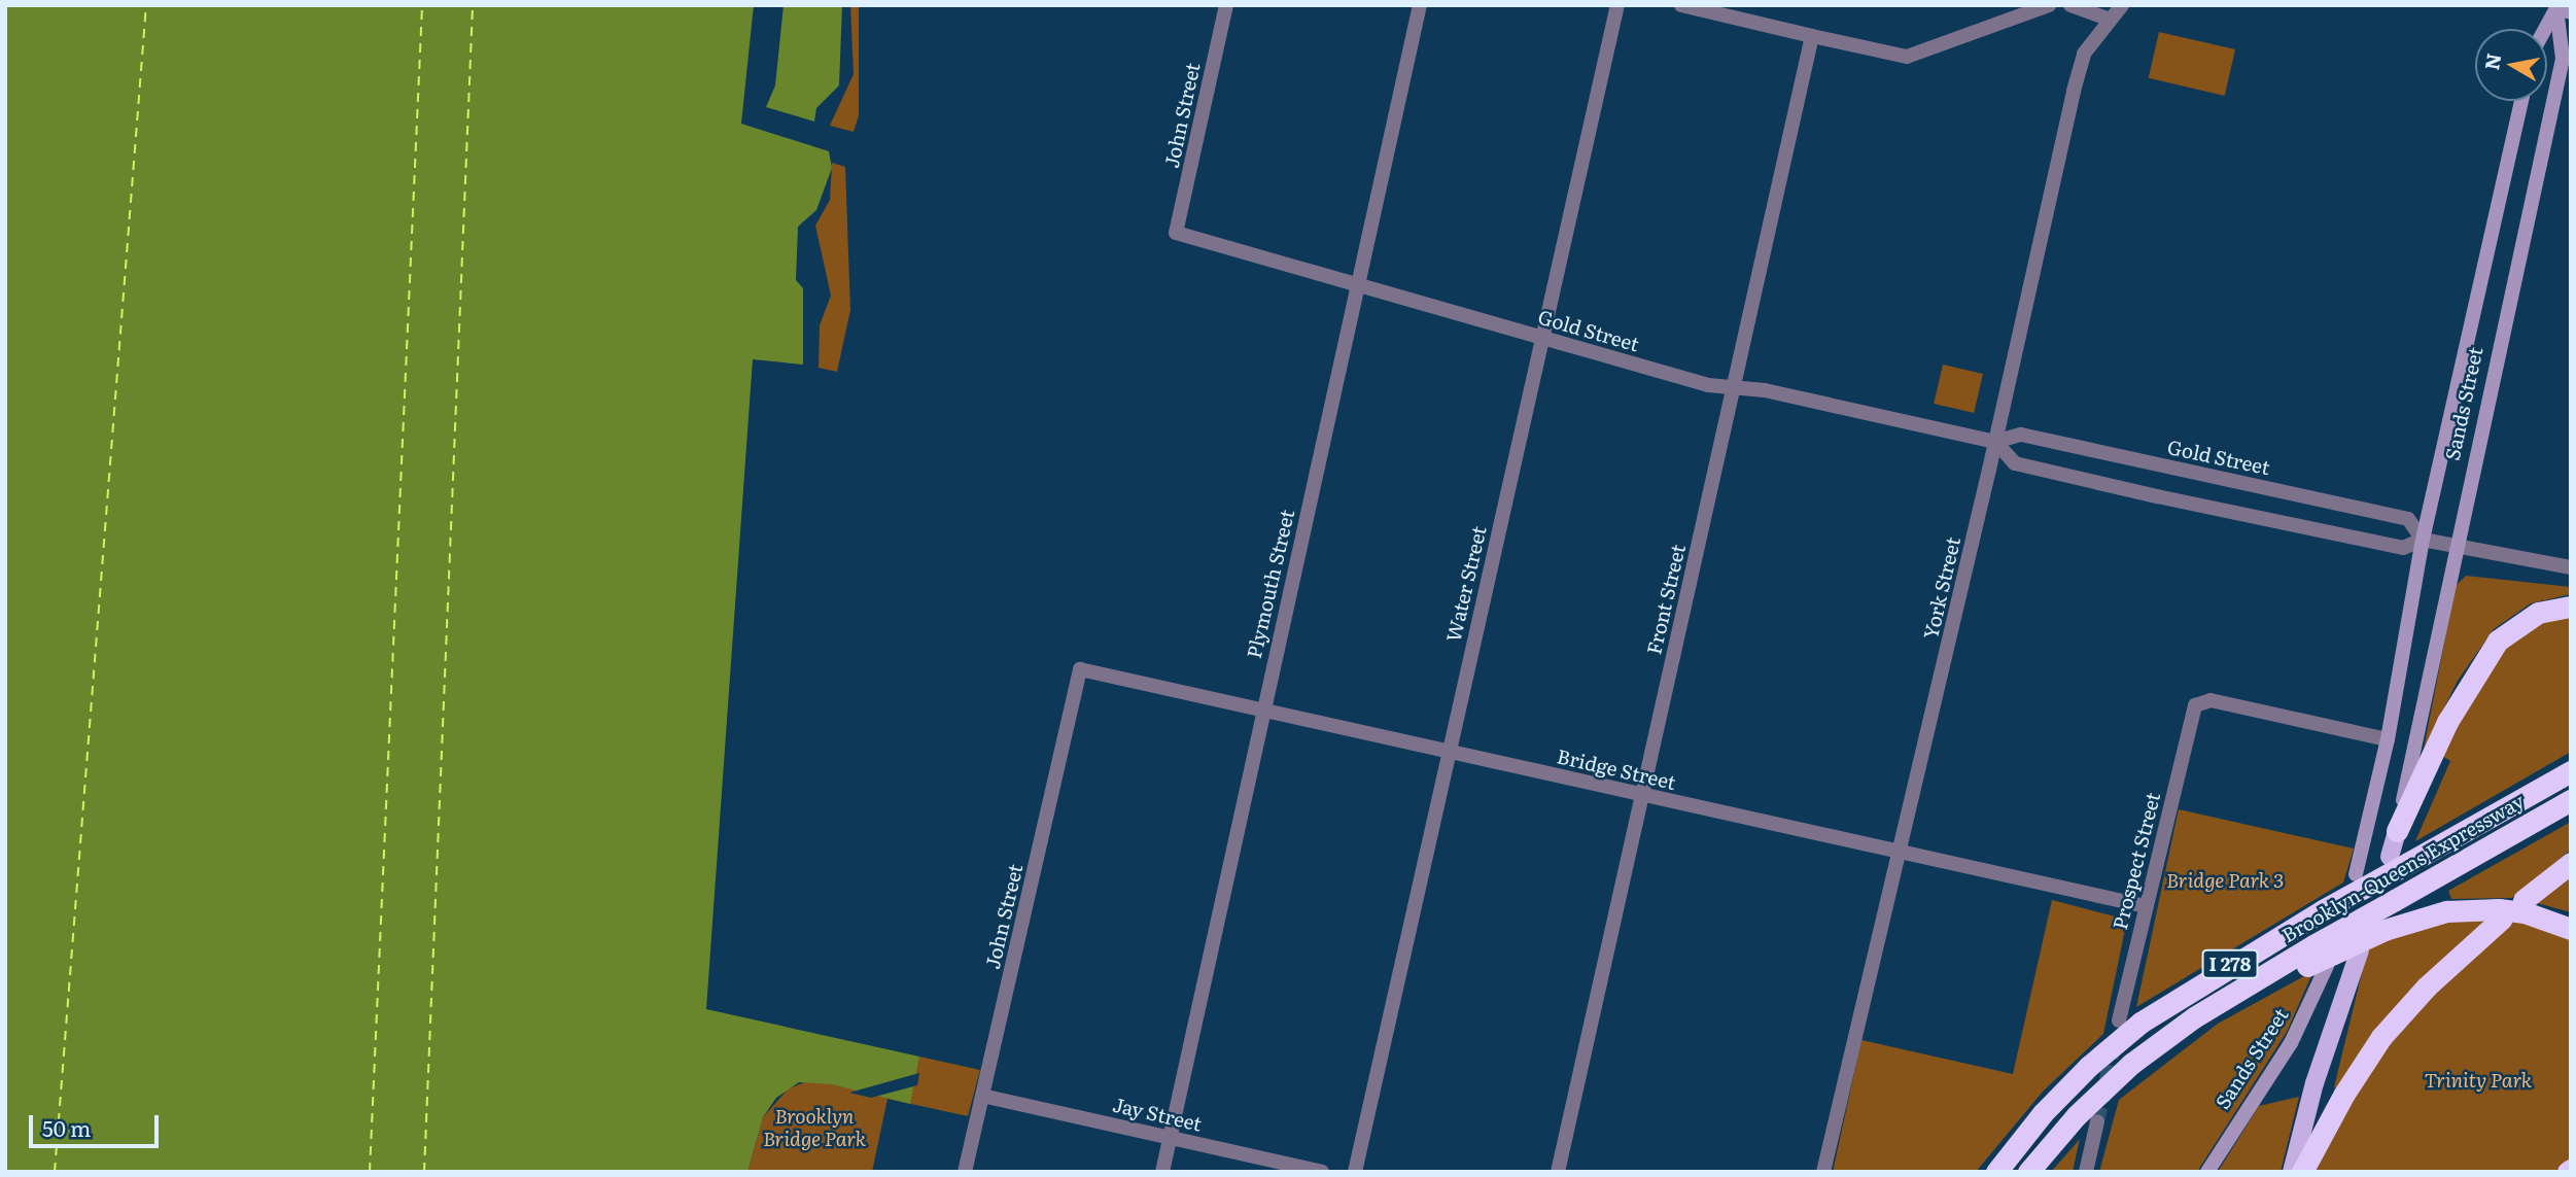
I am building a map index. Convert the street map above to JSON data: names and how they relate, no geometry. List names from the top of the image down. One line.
{"streets":{"highway":["Brooklyn-Queens Expressway","I 278"],"main road":["Sands Street"],"street":["John Street","Gold Street","Plymouth Street","Water Street","York Street","Front Street","Bridge Street","Prospect Street","Jay Street"]},"crossings":[["John Street","Gold Street"],["John Street","Bridge Street"],["John Street","Jay Street"],["Gold Street","Sands Street"],["Gold Street","Plymouth Street"],["Gold Street","Water Street"],["Gold Street","York Street"],["Gold Street","Front Street"],["Sands Street","Prospect Street"],["Sands Street","Brooklyn-Queens Expressway"],["Plymouth Street","Bridge Street"],["Plymouth Street","Jay Street"],["Water Street","Bridge Street"],["York Street","Bridge Street"],["Front Street","Bridge Street"],["Bridge Street","Prospect Street"],["Prospect Street","Brooklyn-Queens Expressway"]],"parks":["Bridge Park 3","Trinity Park","Brooklyn Bridge Park"],"scale_bar":"50 m","north":"left"}
